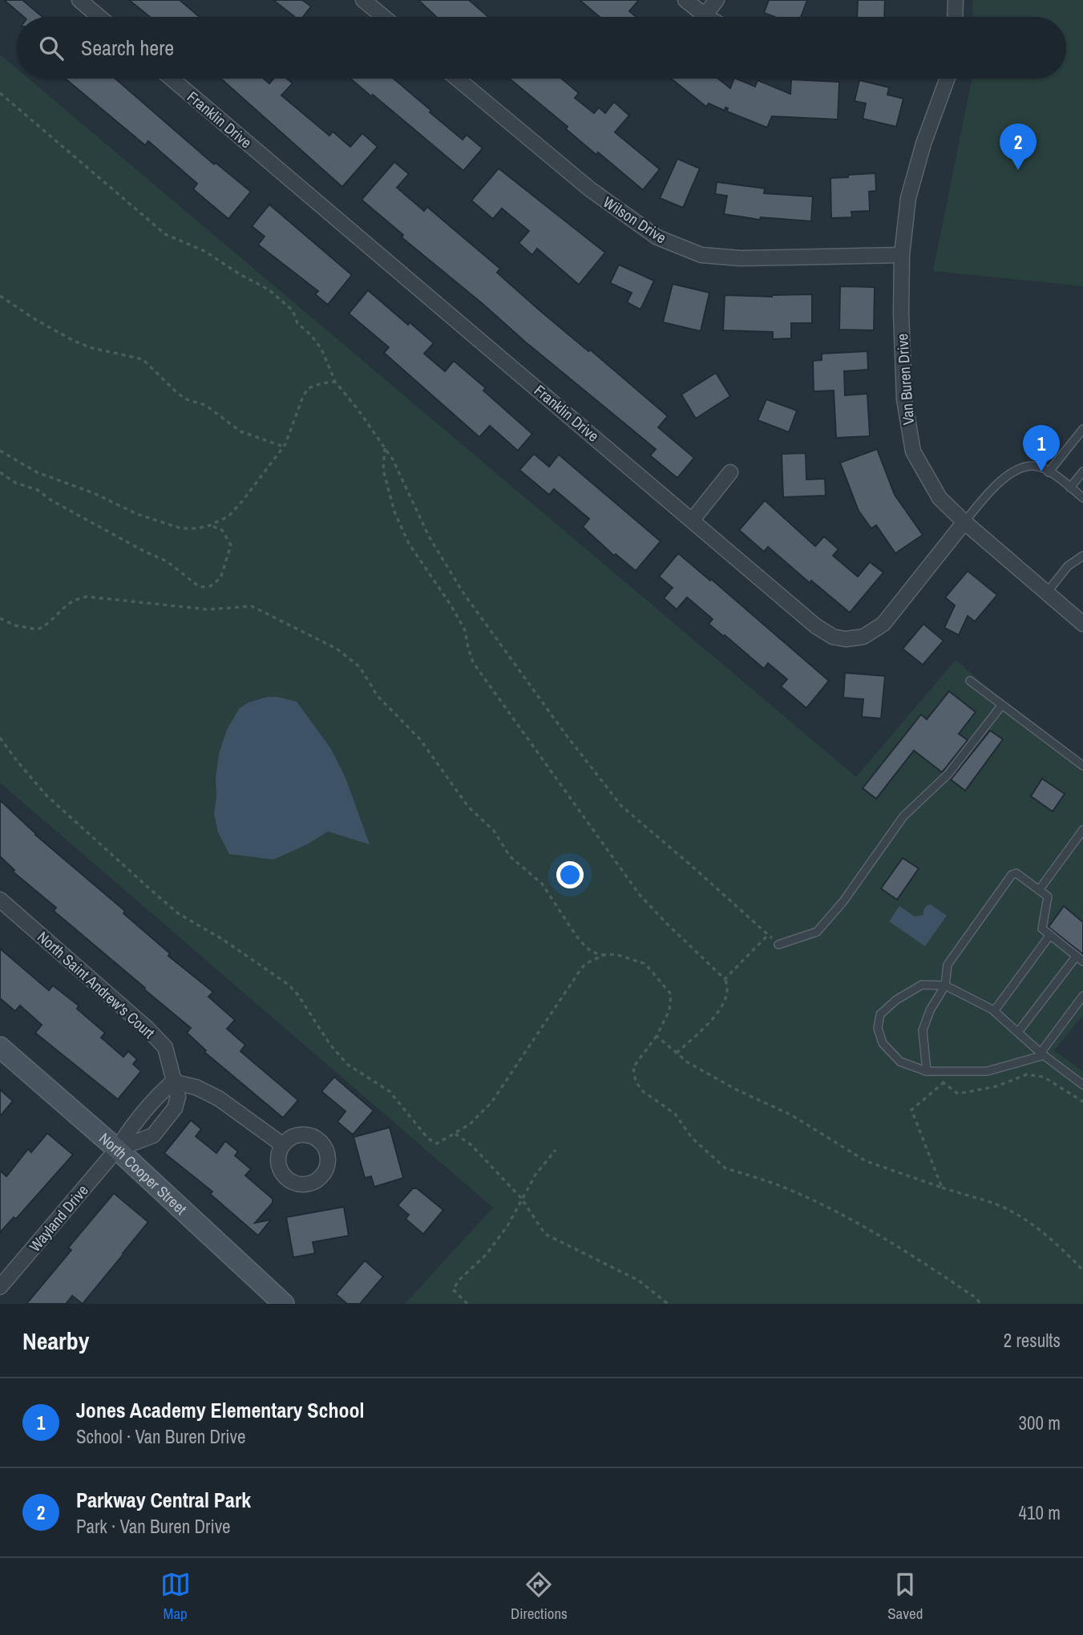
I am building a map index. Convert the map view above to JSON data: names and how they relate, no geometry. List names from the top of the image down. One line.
{"streets":{"main road":["North Cooper Street"],"street":["Franklin Drive","Wilson Drive","Van Buren Drive","North Saint Andrew's Court","Wayland Drive"]},"crossings":[["Franklin Drive","Van Buren Drive"],["Wilson Drive","Van Buren Drive"],["North Saint Andrew's Court","North Cooper Street"],["North Saint Andrew's Court","Wayland Drive"],["North Cooper Street","Wayland Drive"]],"page":{"search":"Search here","pins":["2","1"],"heading":["Nearby","2 results"],"list":[{"mark":"1","name":"Jones Academy Elementary School","note":"School · Van Buren Drive","value":"300 m"},{"mark":"2","name":"Parkway Central Park","note":"Park · Van Buren Drive","value":"410 m"}],"nav":["Map","Directions","Saved"]}}
